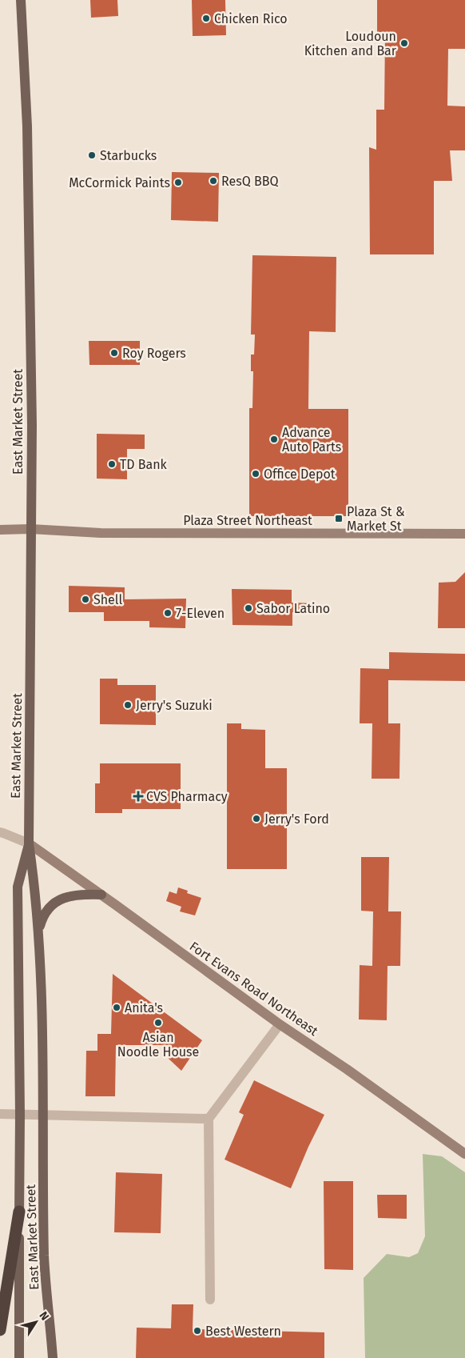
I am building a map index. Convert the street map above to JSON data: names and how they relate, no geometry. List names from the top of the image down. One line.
{"streets":{"main road":["East Market Street"],"street":["Plaza Street Northeast","Fort Evans Road Northeast"]},"crossings":[["East Market Street","Plaza Street Northeast"],["East Market Street","Fort Evans Road Northeast"]],"places":{"other":["Chicken Rico","Loudoun Kitchen and Bar","Starbucks","ResQ BBQ","McCormick Paints","Roy Rogers","Advance Auto Parts","TD Bank","Office Depot","Shell","Sabor Latino","7-Eleven","Jerry's Suzuki","Jerry's Ford","Anita's","Asian Noodle House","Best Western"],"transit":["Plaza St & Market St"],"health":["CVS Pharmacy"]},"north":"top right"}
